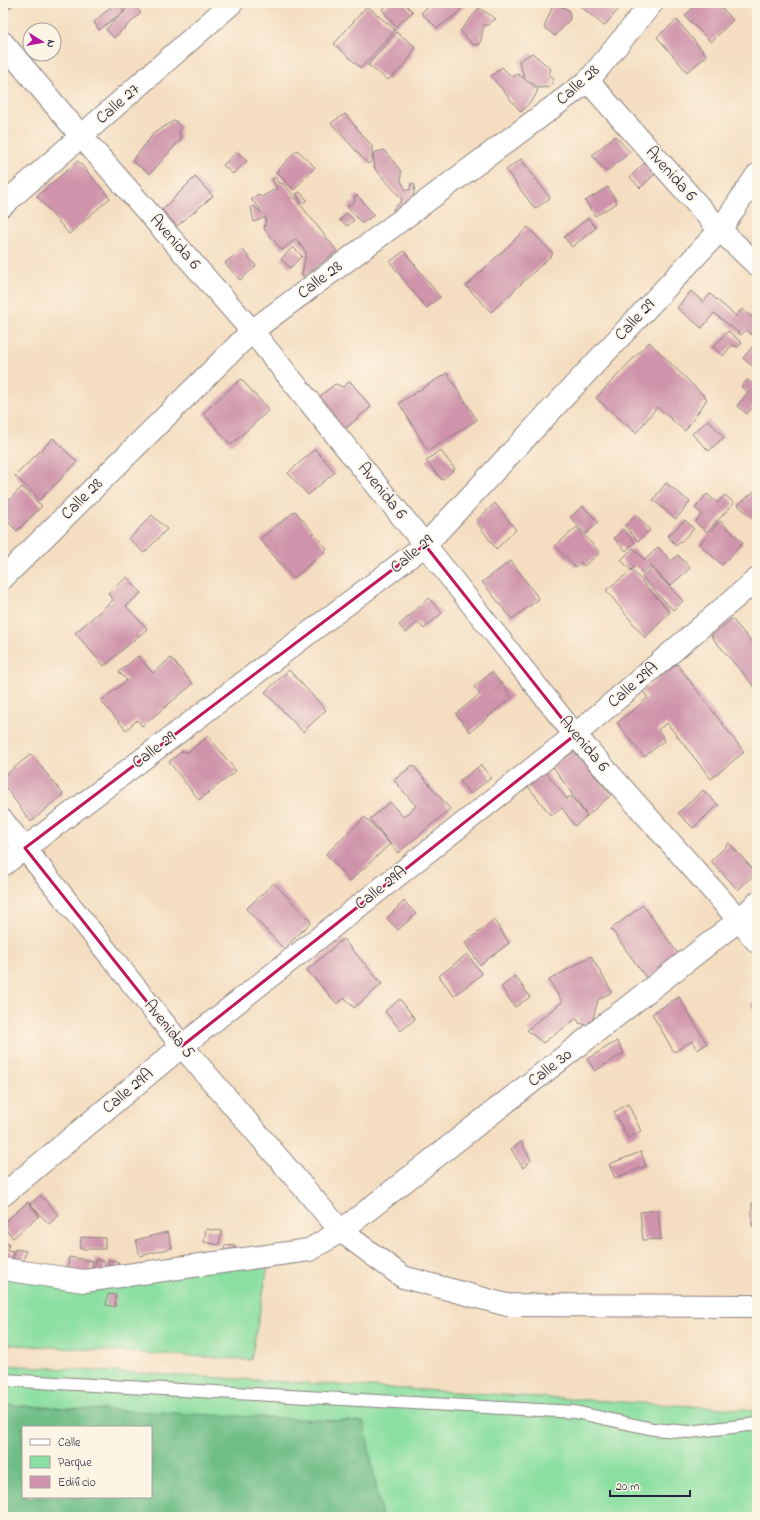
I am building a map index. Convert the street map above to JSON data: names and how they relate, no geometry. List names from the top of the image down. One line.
{"streets":{"street":["Calle 28","Calle 27","Avenida 6","Calle 29","Calle 29A","Avenida 5","Calle 30"]},"crossings":[["Calle 28","Avenida 6"],["Calle 27","Avenida 6"],["Avenida 6","Calle 29"],["Avenida 6","Calle 29A"],["Avenida 6","Calle 30"],["Calle 29","Avenida 5"],["Calle 29A","Avenida 5"],["Avenida 5","Calle 30"]],"legend":["Calle","Parque","Edificio"],"scale_bar":"20 m","north":"right"}
